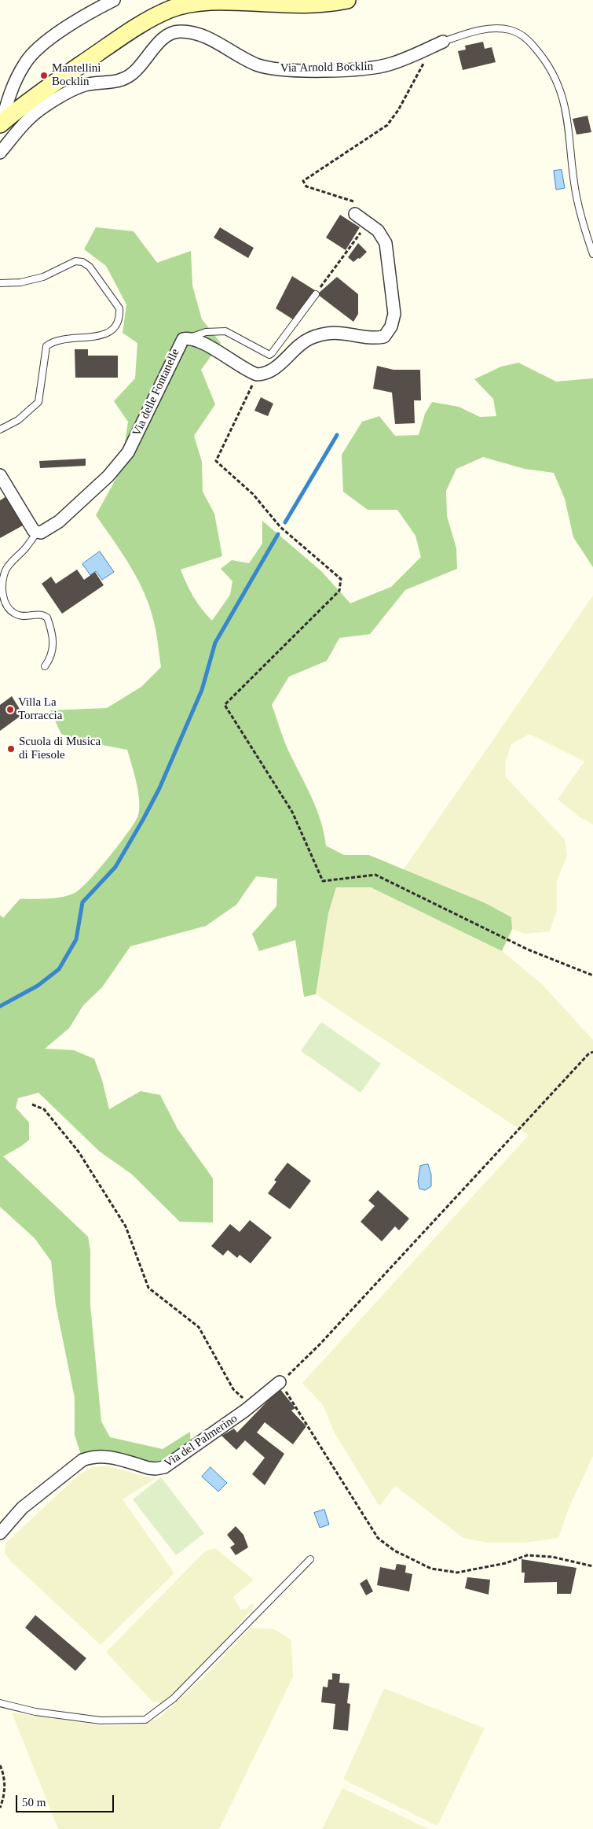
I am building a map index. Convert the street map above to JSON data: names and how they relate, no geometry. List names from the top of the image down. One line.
{"streets":{"street":["Via Arnold Bocklin","Via delle Fontanelle","Via del Palmerino"]},"places":["Mantellini Bocklin","Villa La Torraccia","Scuola di Musica di Fiesole"],"scale_bar":"50 m"}
